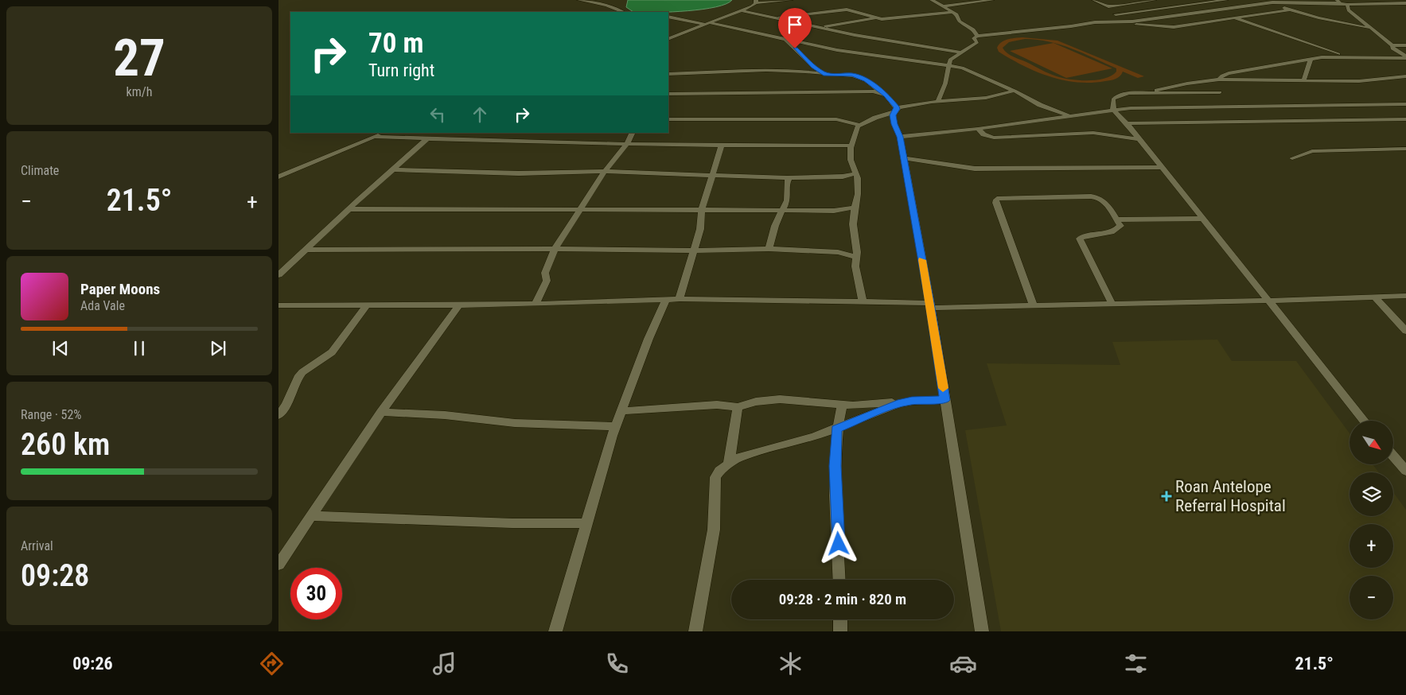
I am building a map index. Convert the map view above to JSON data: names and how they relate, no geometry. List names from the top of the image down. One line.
{"places":{"health":["Roan Antelope Referral Hospital"]},"north":"bottom right","page":{"tile":[["27","km/h"],"Climate",["Range · 52%","260 km"],["Arrival","09:28"]],"turn":["70 m","Turn right"],"heat":["−","21.5°","+"],"song":["Paper Moons","Ada Vale"],"map_buttons":["+","−"],"limit":"30","trip":"09:28 · 2 min · 820 m","tabs":["09:26","21.5°"]}}
